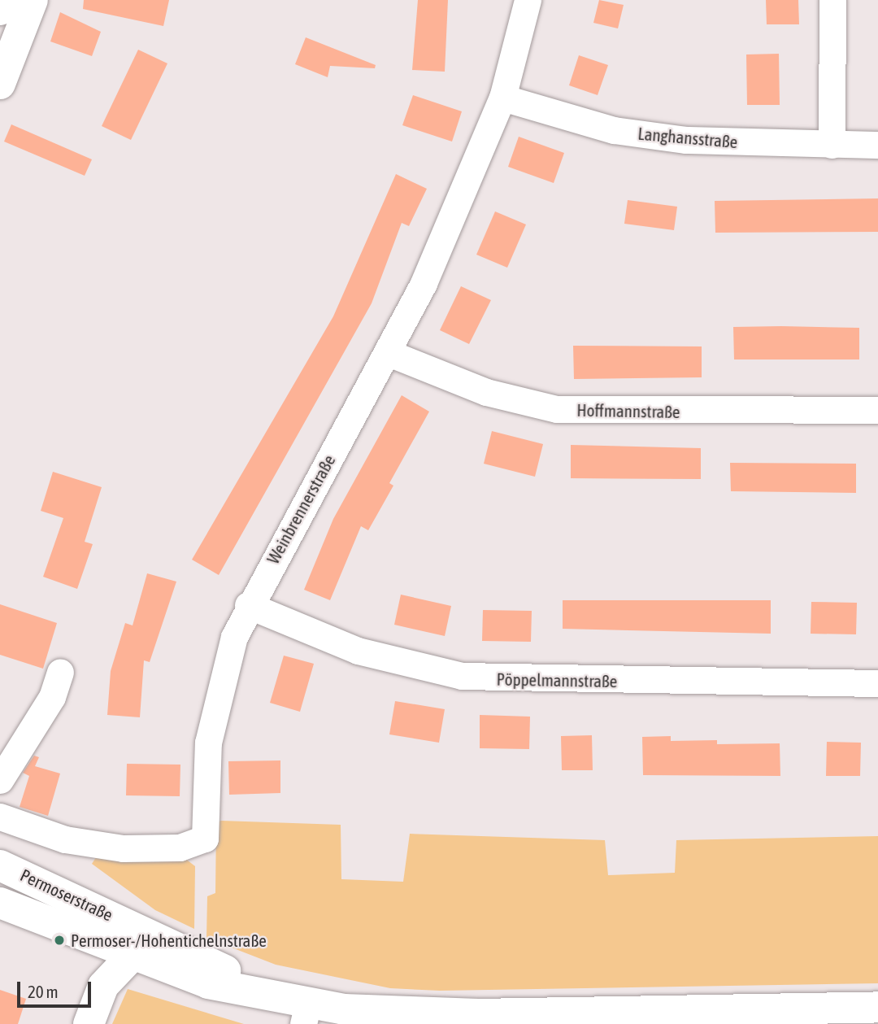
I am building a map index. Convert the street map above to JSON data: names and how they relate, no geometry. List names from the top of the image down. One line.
{"streets":{"main road":["Permoserstraße"],"street":["Langhansstraße","Hoffmannstraße","Weinbrennerstraße","Pöppelmannstraße"]},"crossings":[["Langhansstraße","Weinbrennerstraße"],["Hoffmannstraße","Weinbrennerstraße"],["Weinbrennerstraße","Pöppelmannstraße"]],"places":["Permoser-/Hohentichelnstraße"],"scale_bar":"20 m"}
